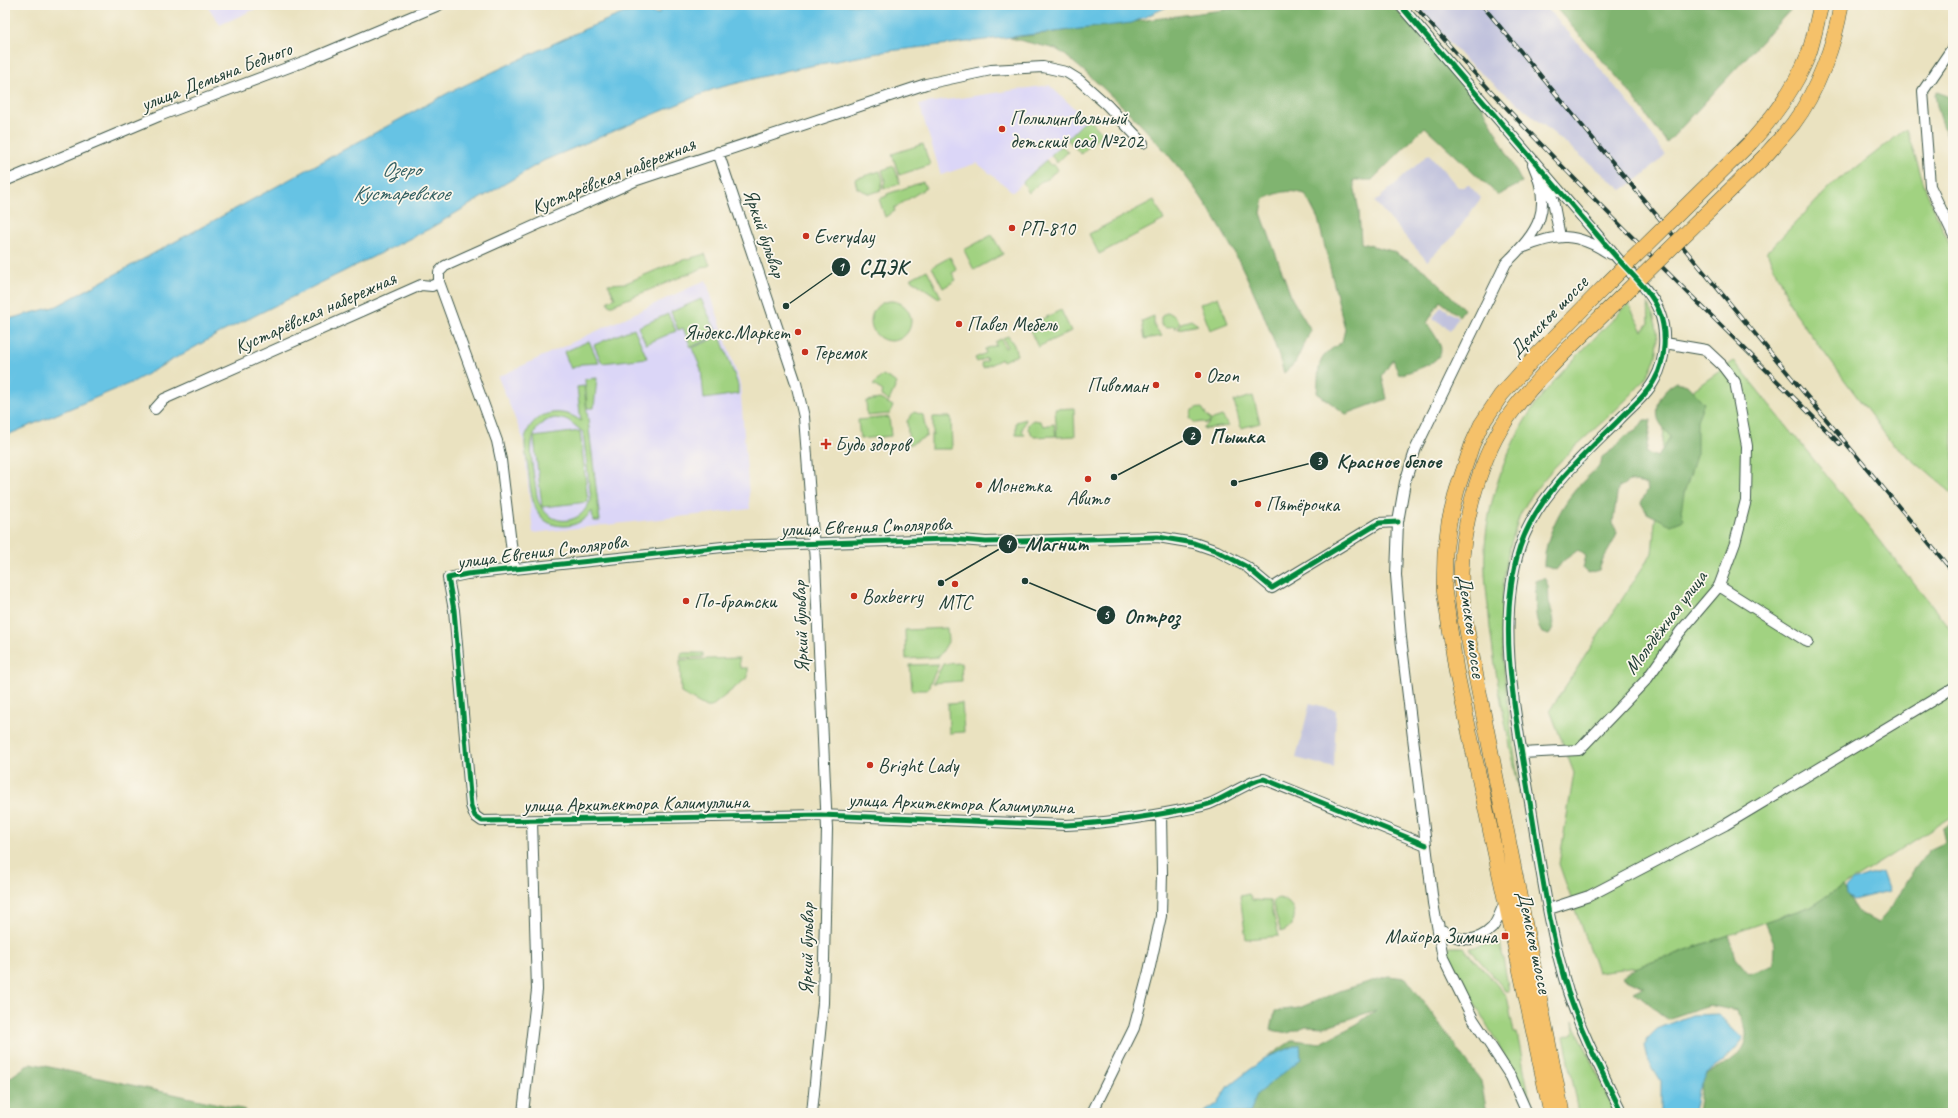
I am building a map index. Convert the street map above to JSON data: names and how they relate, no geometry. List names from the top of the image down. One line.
{"streets":{"main road":["Демское шоссе"],"street":["улица Демьяна Бедного","Кустарёвская набережная","Яркий бульвар","улица Евгения Столярова","Молодёжная улица","улица Архитектора Калимуллина"]},"crossings":[["Кустарёвская набережная","Яркий бульвар"],["Яркий бульвар","улица Евгения Столярова"],["Яркий бульвар","улица Архитектора Калимуллина"],["улица Евгения Столярова","улица Архитектора Калимуллина"]],"water":["Озеро Кустаревское"],"places":{"other":["Полилингвальный детский сад №202","РП-810","Everyday","СДЭК","Павел Мебель","Яндекс.Маркет","Теремок","Ozon","Пивоман","Пышка","Авито","Красное белое","Монетка","Пятёрочка","Оптроз","Магнит","МТС","Boxberry","По-братски","Bright Lady"],"health":["Будь здоров"],"transit":["Майора Зимина"]}}
